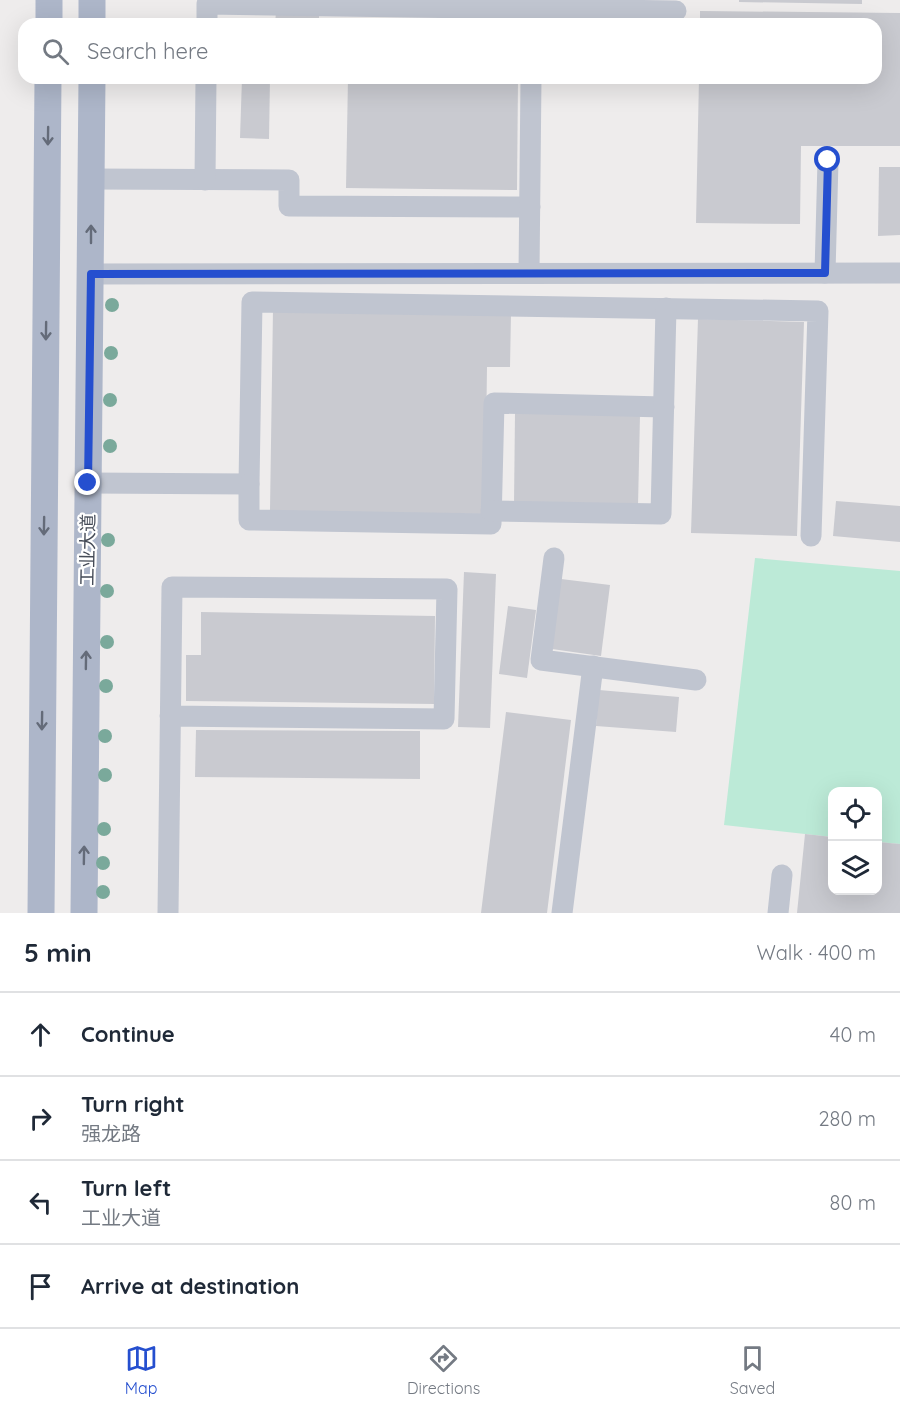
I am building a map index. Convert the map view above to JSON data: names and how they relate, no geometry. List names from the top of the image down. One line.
{"streets":{"main road":["工业大道"]},"page":{"search":"Search here","heading":["5 min","Walk · 400 m"],"list":[["Continue","40 m"],["Turn right","强龙路","280 m"],["Turn left","工业大道","80 m"],"Arrive at destination"],"nav":["Map","Directions","Saved"]}}
